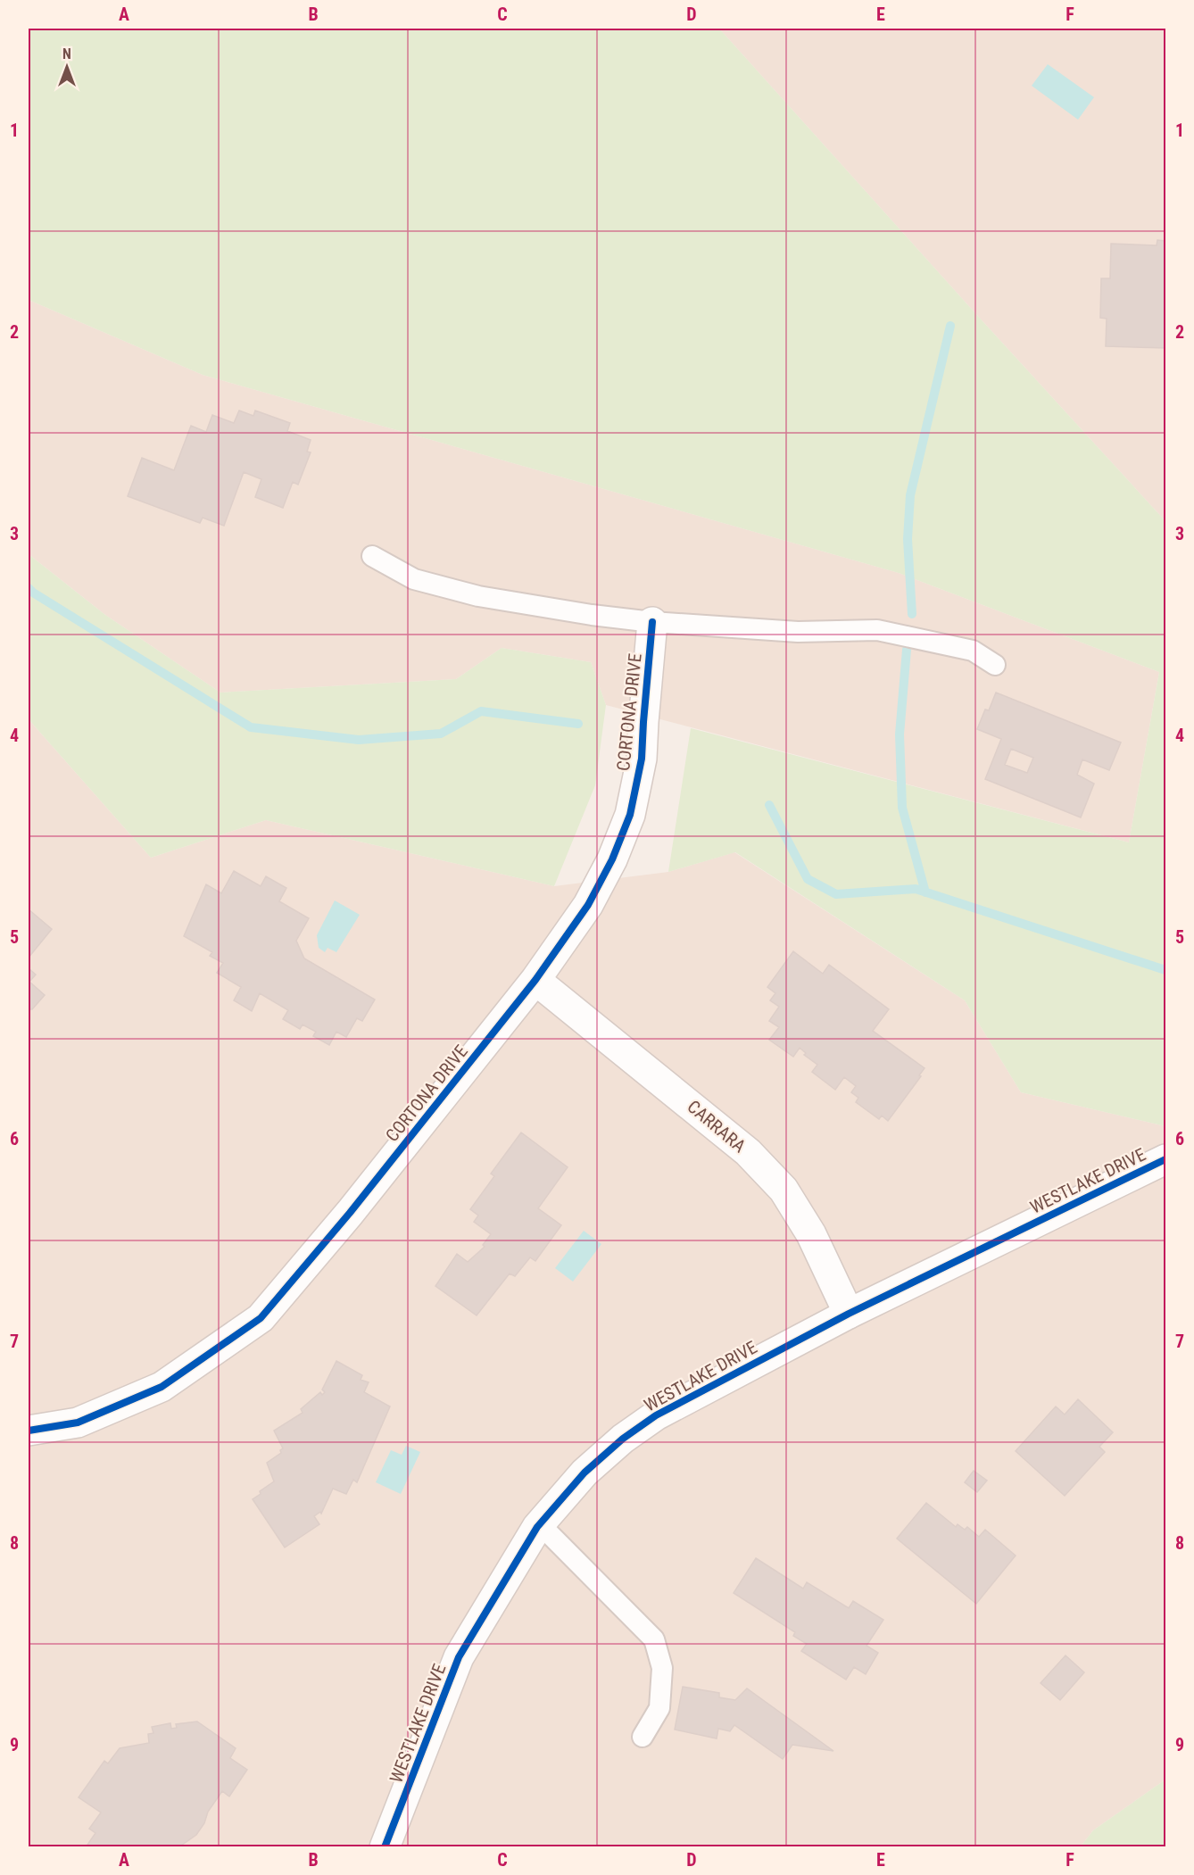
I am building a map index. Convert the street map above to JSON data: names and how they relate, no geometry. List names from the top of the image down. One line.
{"streets":{"street":["CORTONA DRIVE","CARRARA","WESTLAKE DRIVE"]},"crossings":[["CORTONA DRIVE","CARRARA"],["CARRARA","WESTLAKE DRIVE"]],"north":"top","grid":{"columns":["A","B","C","D","E","F"],"rows":["1","2","3","4","5","6","7","8","9"]}}
